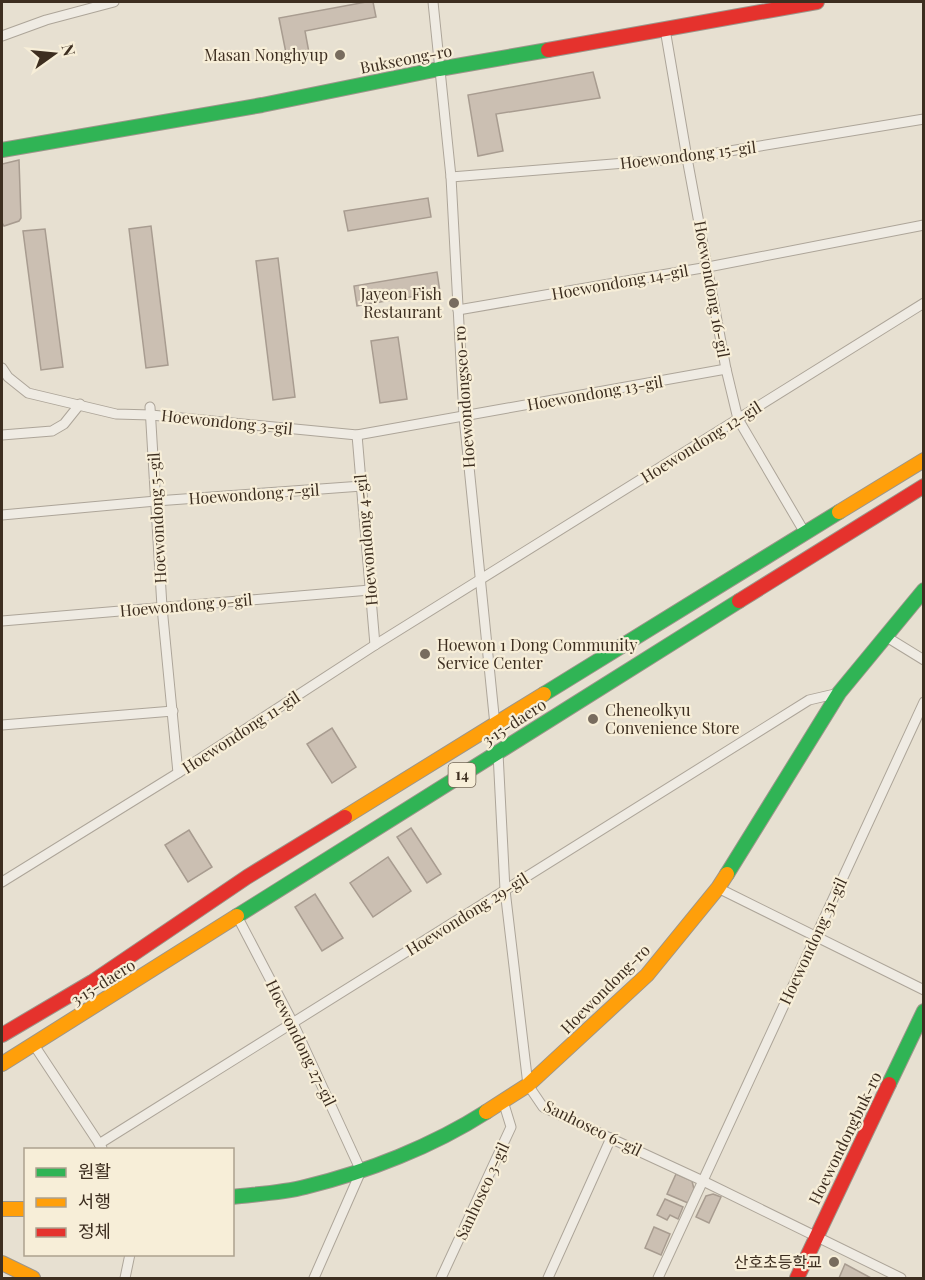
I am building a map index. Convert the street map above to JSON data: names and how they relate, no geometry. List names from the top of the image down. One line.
{"streets":{"main road":["Bukseong-ro","3·15-daero","14","Hoewondong-ro","Hoewondongbuk-ro"],"street":["Hoewondong 15-gil","Hoewondong 14-gil","Hoewondong 16-gil","Hoewondong 13-gil","Hoewondongseo-ro","Hoewondong 3-gil","Hoewondong 12-gil","Hoewondong 7-gil","Hoewondong 5-gil","Hoewondong 4-gil","Hoewondong 9-gil","Hoewondong 11-gil","Hoewondong 29-gil","Hoewondong 31-gil","Hoewondong 27-gil","Sanhoseo 6-gil","Sanhoseo 3-gil"]},"crossings":[["Bukseong-ro","Hoewondong 16-gil"],["Bukseong-ro","Hoewondongseo-ro"],["Hoewondong 15-gil","Hoewondong 16-gil"],["Hoewondong 15-gil","Hoewondongseo-ro"],["Hoewondong 14-gil","Hoewondong 16-gil"],["Hoewondong 14-gil","Hoewondongseo-ro"],["Hoewondong 16-gil","Hoewondong 13-gil"],["Hoewondong 16-gil","Hoewondong 12-gil"],["Hoewondong 16-gil","3·15-daero"],["Hoewondong 13-gil","Hoewondongseo-ro"],["Hoewondong 13-gil","Hoewondong 3-gil"],["Hoewondongseo-ro","Hoewondong 3-gil"],["Hoewondongseo-ro","Hoewondong 12-gil"],["Hoewondongseo-ro","3·15-daero"],["Hoewondongseo-ro","Hoewondong 11-gil"],["Hoewondong 3-gil","Hoewondong 5-gil"],["Hoewondong 3-gil","Hoewondong 4-gil"],["Hoewondong 12-gil","Hoewondong 11-gil"],["Hoewondong 7-gil","Hoewondong 5-gil"],["Hoewondong 7-gil","Hoewondong 4-gil"],["Hoewondong 5-gil","Hoewondong 9-gil"],["Hoewondong 5-gil","Hoewondong 11-gil"],["Hoewondong 4-gil","Hoewondong 9-gil"],["Hoewondong 4-gil","Hoewondong 11-gil"],["3·15-daero","Hoewondong 27-gil"],["3·15-daero","Sanhoseo 6-gil"],["Hoewondong 29-gil","Hoewondong-ro"],["Hoewondong 29-gil","Hoewondong 27-gil"],["Hoewondong 29-gil","Sanhoseo 6-gil"],["Hoewondong 31-gil","Sanhoseo 6-gil"],["Hoewondong-ro","Hoewondong 27-gil"],["Hoewondong-ro","Sanhoseo 6-gil"],["Hoewondong-ro","Sanhoseo 3-gil"],["Sanhoseo 6-gil","Hoewondongbuk-ro"]],"places":["Masan Nonghyup","Jayeon Fish Restaurant","Hoewon 1 Dong Community Service Center","Cheneolkyu Convenience Store","산호초등학교"],"legend":["원활","서행","정체"],"north":"right"}
